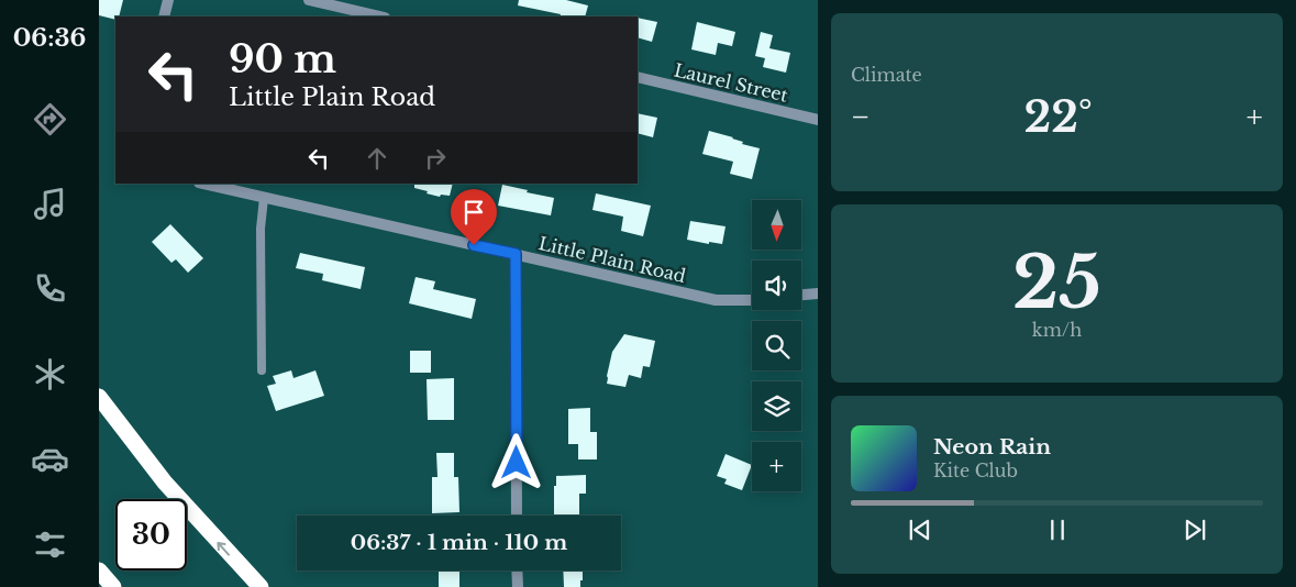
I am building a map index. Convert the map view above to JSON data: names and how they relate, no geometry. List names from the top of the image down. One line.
{"streets":{"street":["Laurel Street","Little Plain Road"]},"north":"bottom","page":{"tabs":"06:36","tile":["Climate",["25","km/h"]],"turn":["90 m","Little Plain Road"],"heat":["−","22°","+"],"map_buttons":"+","song":["Neon Rain","Kite Club"],"limit":"30","trip":"06:37 · 1 min · 110 m"}}
